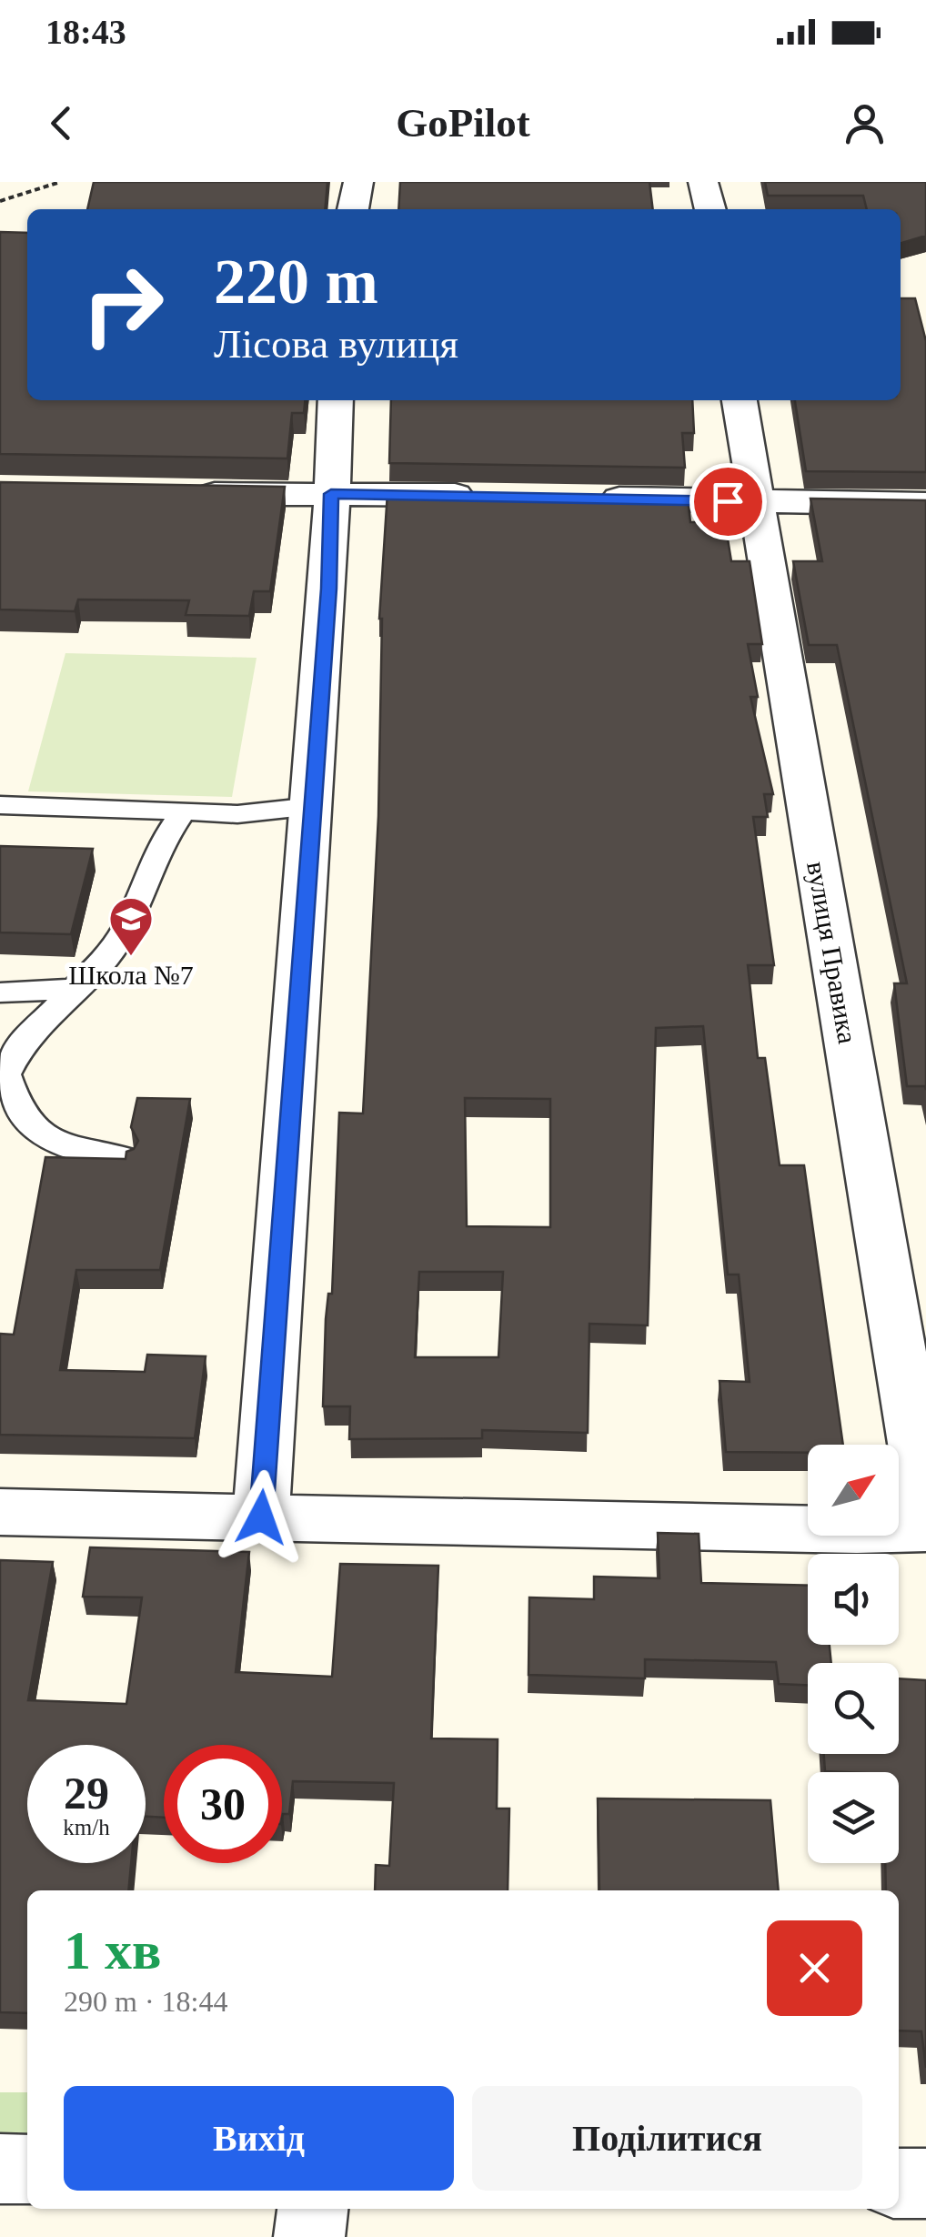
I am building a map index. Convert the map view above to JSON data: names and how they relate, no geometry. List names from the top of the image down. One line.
{"streets":{"street":["вулиця Правика"]},"places":{"school or university":["Школа №7"]},"north":"top right","page":{"status":"18:43","header":"GoPilot","turn":["220 m","Лісова вулиця"],"speed":"29 km/h","limit":"30","heading":["1 хв","290 m · 18:44"],"buttons":["Вихід","Поділитися"]}}
